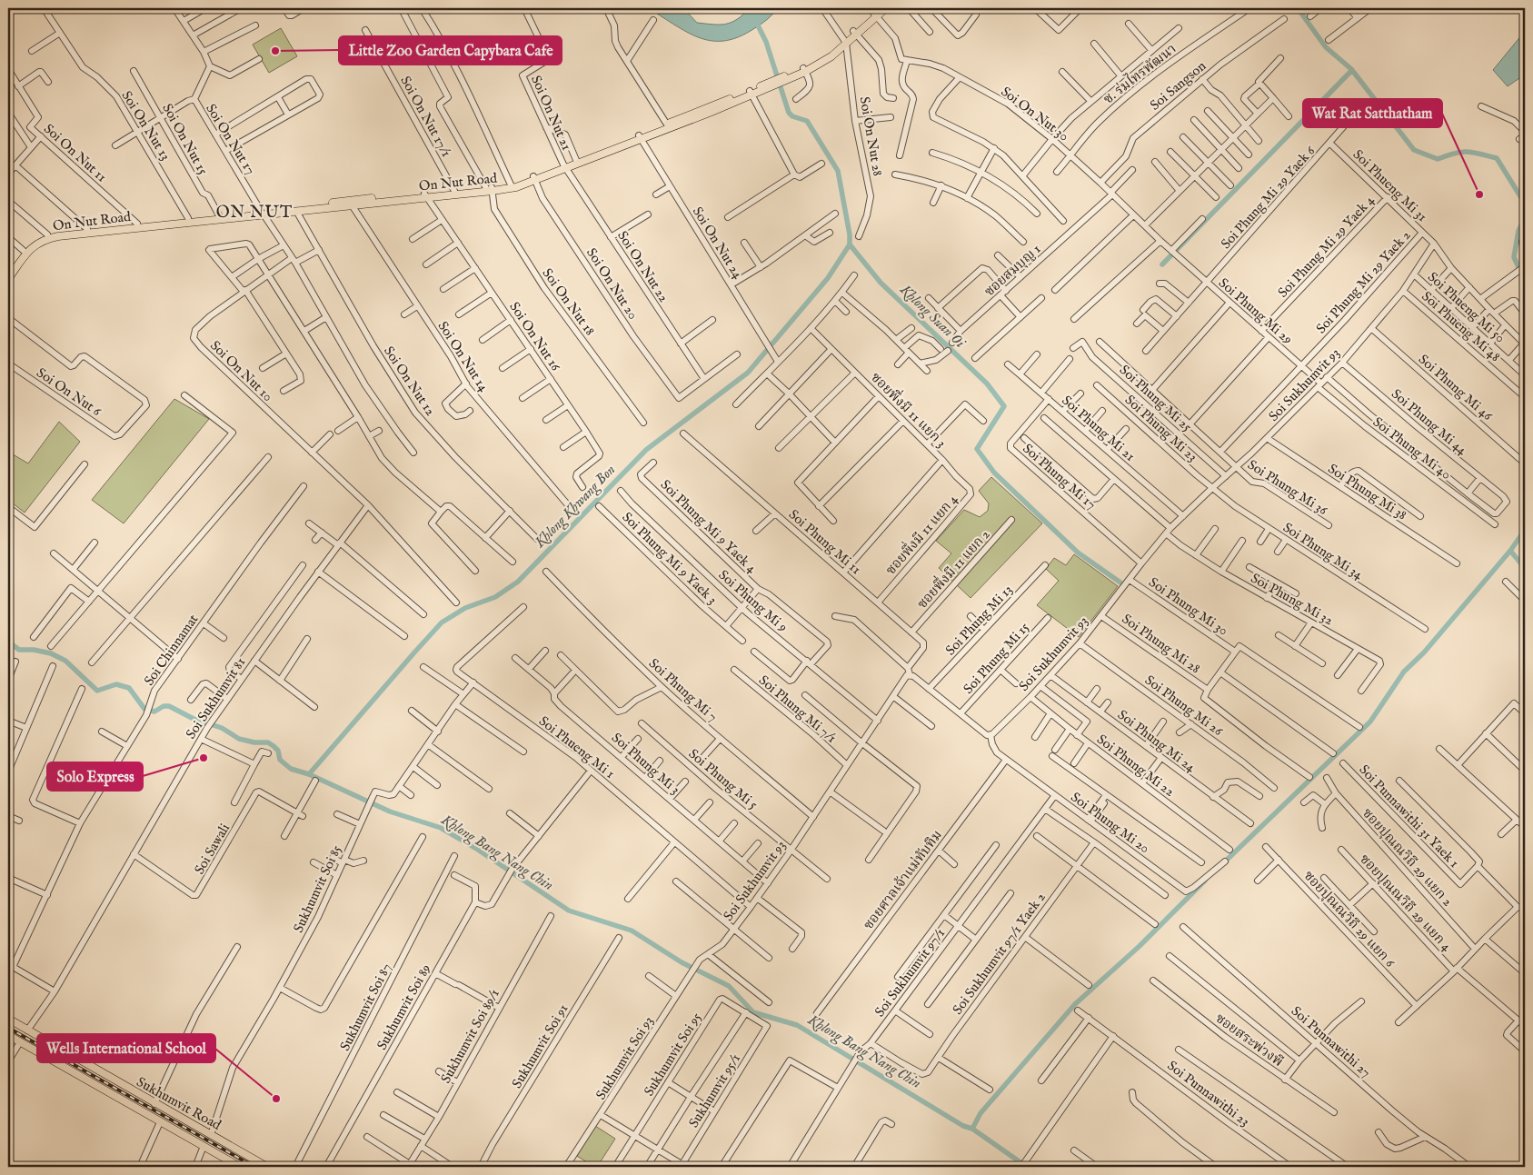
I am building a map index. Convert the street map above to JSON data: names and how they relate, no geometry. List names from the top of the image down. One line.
{"streets":{"main road":["On Nut Road","Sukhumvit Road"],"street":["ซ. ร่มไทรพัฒนา","Soi Sangson","Soi On Nut 21","Soi On Nut 30","Soi On Nut 17/1","Soi On Nut 13","Soi On Nut 28","Soi On Nut 15","Soi On Nut 17","Soi On Nut 11","Soi Phueng Mi 31","Soi Phung Mi 29 Yaek 6","Soi On Nut 24","Soi Phung Mi 29 Yaek 4","Soi On Nut 22","ซอยสมบุญ 1","Soi Phung Mi 29 Yaek 2","Soi On Nut 20","Soi On Nut 18","Soi Phueng Mi 50","Soi Phung Mi 29","Soi Phueng Mi 48","Soi On Nut 16","Soi On Nut 14","Soi On Nut 10","Soi On Nut 12","Soi Sukhumvit 93","Soi Phung Mi 46","Soi On Nut 6","Soi Phung Mi 25","ซอยพึ่งมี 11 แยก 3","Soi Phung Mi 44","Soi Phung Mi 21","Soi Phung Mi 23","Soi Phung Mi 40","Soi Phung Mi 17","Soi Phung Mi 36","Soi Phung Mi 38","Soi Phung Mi 9 Yaek 4","ซอยพึ่งมี 11 แยก 4","Soi Phung Mi 11","Soi Phung Mi 34","Soi Phung Mi 9 Yaek 3","ซอยพึ่งมี 11 แยก 2","Soi Phung Mi 32","Soi Phung Mi 9","Soi Phung Mi 30","Soi Phung Mi 13","Soi Phung Mi 28","Soi Chinnamat","Soi Phung Mi 15","Soi Phung Mi 7","Soi Sukhumvit 81","Soi Phung Mi 26","Soi Phung Mi 7/1","Soi Phung Mi 24","Soi Phueng Mi 1","Soi Phung Mi 3","Soi Phung Mi 22","Soi Phung Mi 5","Soi Punnawithi 31 Yaek 1","Soi Phung Mi 20","Soi Sawali","ซอยปุณณวิถี 29 แยก 2","ซอยศาลเจ้าแม่ทับทิม","Sukhumvit Soi 85","ซอยปุณณวิถี 29 แยก 4","ซอยปุณณวิถี 29 แยก 6","Soi Sukhumvit 97/1 Yaek 2","Soi Sukhumvit 97/1","Sukhumvit Soi 87","Sukhumvit Soi 89","Sukhumvit Soi 89/1","ซอยสระพ่วงพี","Soi Punnawithi 27","Sukhumvit Soi 91","Sukhumvit Soi 95","Sukhumvit Soi 93","Sukhumvit 95/1","Soi Punnawithi 23"]},"crossings":[["ซ. ร่มไทรพัฒนา","Soi On Nut 30"],["Soi Sangson","Soi On Nut 30"],["Soi On Nut 21","On Nut Road"],["Soi On Nut 21","Soi On Nut 22"],["Soi On Nut 30","ซอยสมบุญ 1"],["Soi On Nut 30","Soi Phung Mi 29"],["Soi On Nut 17/1","On Nut Road"],["Soi On Nut 13","On Nut Road"],["Soi On Nut 28","On Nut Road"],["Soi On Nut 15","On Nut Road"],["Soi On Nut 17","On Nut Road"],["Soi On Nut 11","On Nut Road"],["On Nut Road","Soi On Nut 24"],["On Nut Road","Soi On Nut 22"],["On Nut Road","Soi On Nut 20"],["On Nut Road","Soi On Nut 18"],["On Nut Road","Soi On Nut 16"],["On Nut Road","Soi On Nut 14"],["On Nut Road","Soi On Nut 12"],["Soi Phueng Mi 31","Soi Phung Mi 29 Yaek 6"],["Soi Phueng Mi 31","Soi Phung Mi 29 Yaek 4"],["Soi Phueng Mi 31","Soi Phung Mi 29 Yaek 2"],["Soi Phueng Mi 31","Soi Phueng Mi 50"],["Soi Phueng Mi 31","Soi Sukhumvit 93"],["Soi Phung Mi 29 Yaek 6","Soi Phung Mi 29"],["Soi Phung Mi 29 Yaek 4","Soi Phung Mi 29"],["Soi On Nut 22","Soi On Nut 20"],["Soi Phung Mi 29 Yaek 2","Soi Phung Mi 29"],["Soi Phung Mi 29 Yaek 2","Soi Phung Mi 36"],["Soi Phueng Mi 50","Soi Sukhumvit 93"],["Soi Phung Mi 29","Soi Sukhumvit 93"],["Soi Phung Mi 29","Soi Phung Mi 40"],["Soi Phueng Mi 48","Soi Sukhumvit 93"],["Soi On Nut 10","Soi On Nut 12"],["Soi On Nut 10","Soi Sukhumvit 81"],["Soi Sukhumvit 93","Soi Phung Mi 46"],["Soi Sukhumvit 93","Soi Phung Mi 25"],["Soi Sukhumvit 93","Soi Phung Mi 44"],["Soi Sukhumvit 93","Soi Phung Mi 21"],["Soi Sukhumvit 93","Soi Phung Mi 23"],["Soi Sukhumvit 93","Soi Phung Mi 40"],["Soi Sukhumvit 93","Soi Phung Mi 17"],["Soi Sukhumvit 93","Soi Phung Mi 36"],["Soi Sukhumvit 93","Soi Phung Mi 38"],["Soi Sukhumvit 93","Soi Phung Mi 34"],["Soi Sukhumvit 93","Soi Phung Mi 32"],["Soi Sukhumvit 93","Soi Phung Mi 9"],["Soi Sukhumvit 93","Soi Phung Mi 30"],["Soi Sukhumvit 93","Soi Phung Mi 28"],["Soi Sukhumvit 93","Soi Phung Mi 7"],["Soi Sukhumvit 93","Soi Phung Mi 26"],["Soi Sukhumvit 93","Soi Phung Mi 7/1"],["Soi Sukhumvit 93","Soi Phung Mi 24"],["Soi Sukhumvit 93","Soi Phueng Mi 1"],["Soi Sukhumvit 93","Soi Phung Mi 3"],["Soi Sukhumvit 93","Soi Phung Mi 22"],["Soi Sukhumvit 93","Soi Phung Mi 5"],["Soi Sukhumvit 93","Soi Phung Mi 20"],["Soi Sukhumvit 93","Sukhumvit Soi 93"],["ซอยพึ่งมี 11 แยก 3","ซอยพึ่งมี 11 แยก 4"],["ซอยพึ่งมี 11 แยก 3","Soi Phung Mi 11"],["Soi Phung Mi 21","Soi Phung Mi 17"],["Soi Phung Mi 23","Soi Phung Mi 34"],["Soi Phung Mi 9 Yaek 4","Soi Phung Mi 9"],["ซอยพึ่งมี 11 แยก 4","Soi Phung Mi 11"],["Soi Phung Mi 11","ซอยพึ่งมี 11 แยก 2"],["Soi Chinnamat","Soi Sukhumvit 81"],["Soi Sukhumvit 81","Soi Sawali"],["Soi Sukhumvit 81","Sukhumvit Road"],["Soi Phung Mi 20","ซอยศาลเจ้าแม่ทับทิม"],["Soi Phung Mi 20","Soi Sukhumvit 97/1"],["Sukhumvit Soi 85","Sukhumvit Road"],["Soi Sukhumvit 97/1 Yaek 2","Soi Sukhumvit 97/1"],["Sukhumvit Soi 95","Sukhumvit 95/1"]],"districts":["ON NUT"],"water":["Khlong Suan Oi","Khlong Khwang Bon","Khlong Bang Nang Chin"],"places":["Little Zoo Garden Capybara Cafe","Wat Rat Satthatham","Solo Express","Wells International School"]}
